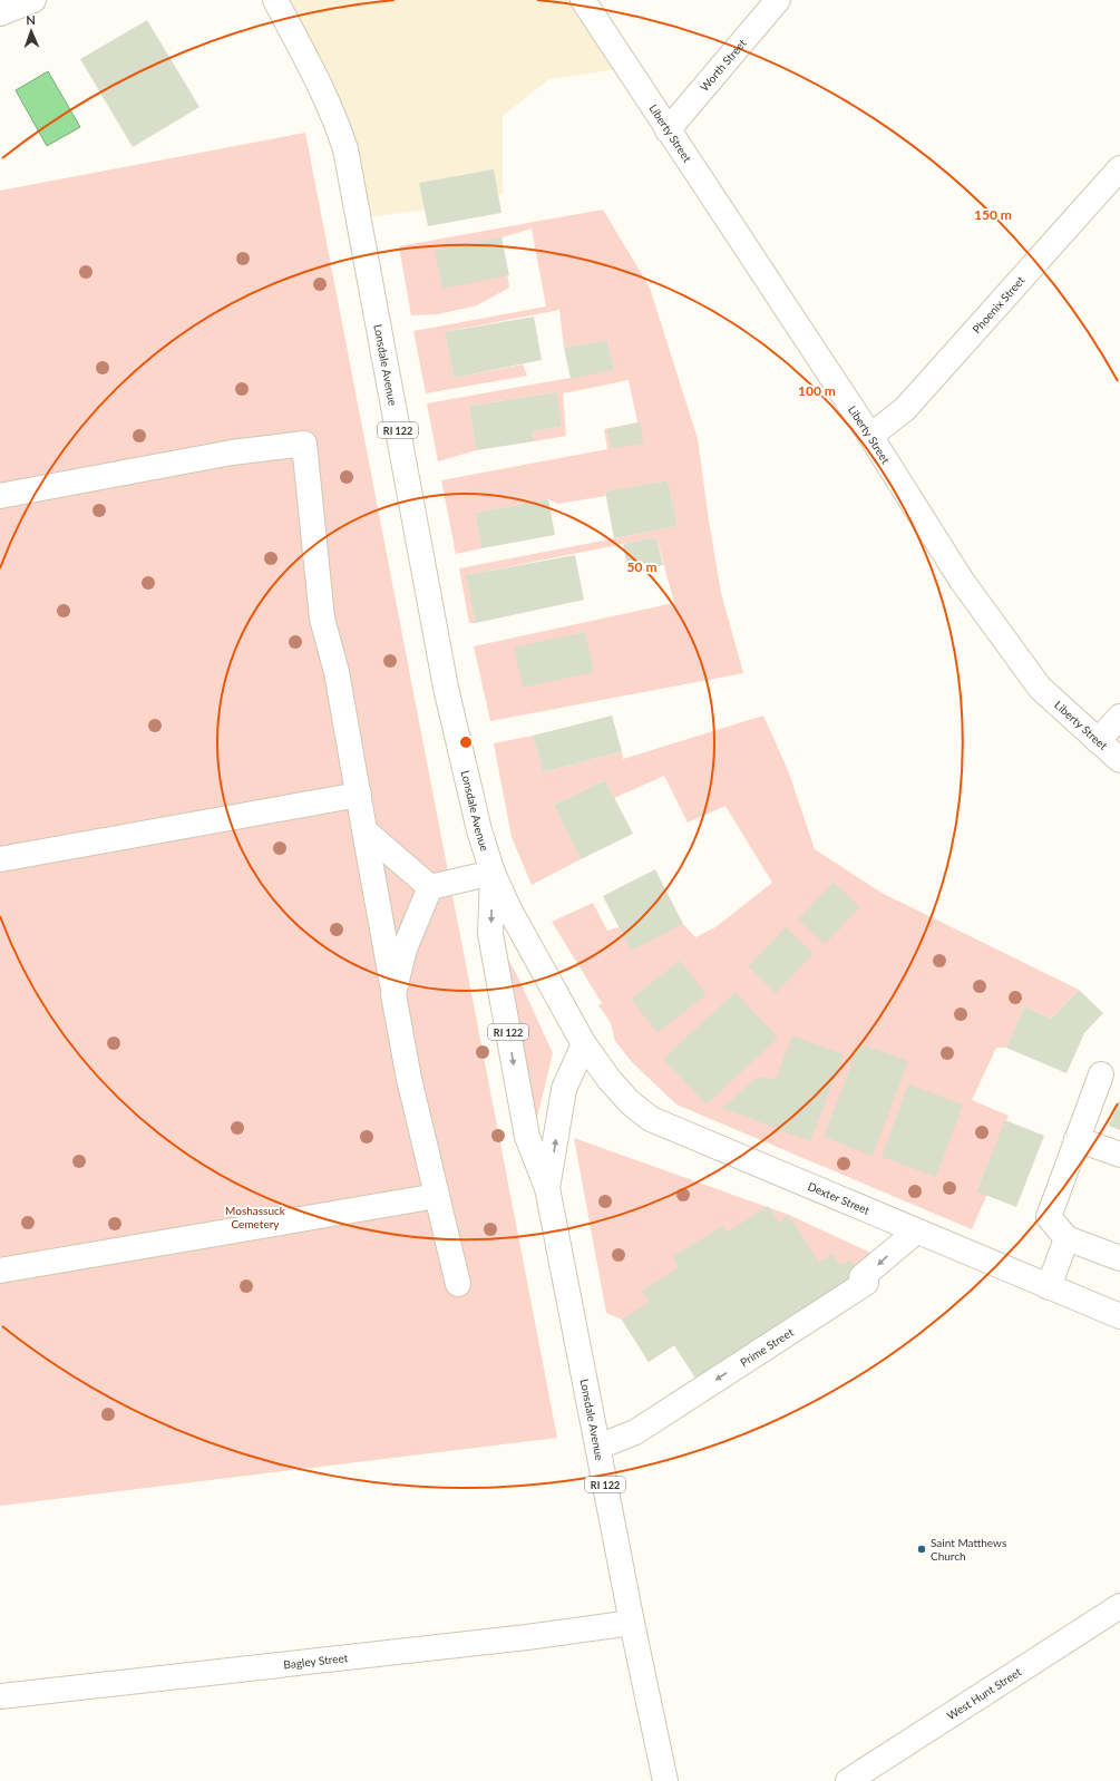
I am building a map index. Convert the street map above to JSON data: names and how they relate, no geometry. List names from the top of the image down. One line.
{"streets":{"main road":["Worth Street","Liberty Street","Phoenix Street","Lonsdale Avenue","RI 122","Dexter Street","Prime Street","Bagley Street","West Hunt Street"]},"crossings":[["Worth Street","Liberty Street"],["Liberty Street","Phoenix Street"],["Lonsdale Avenue","Dexter Street"],["Lonsdale Avenue","Prime Street"],["Lonsdale Avenue","Bagley Street"],["Dexter Street","Prime Street"]],"one_way":["Prime Street"],"parks":["Moshassuck Cemetery"],"places":["Saint Matthews Church"],"north":"top","rings":["150 m","100 m","50 m"]}
